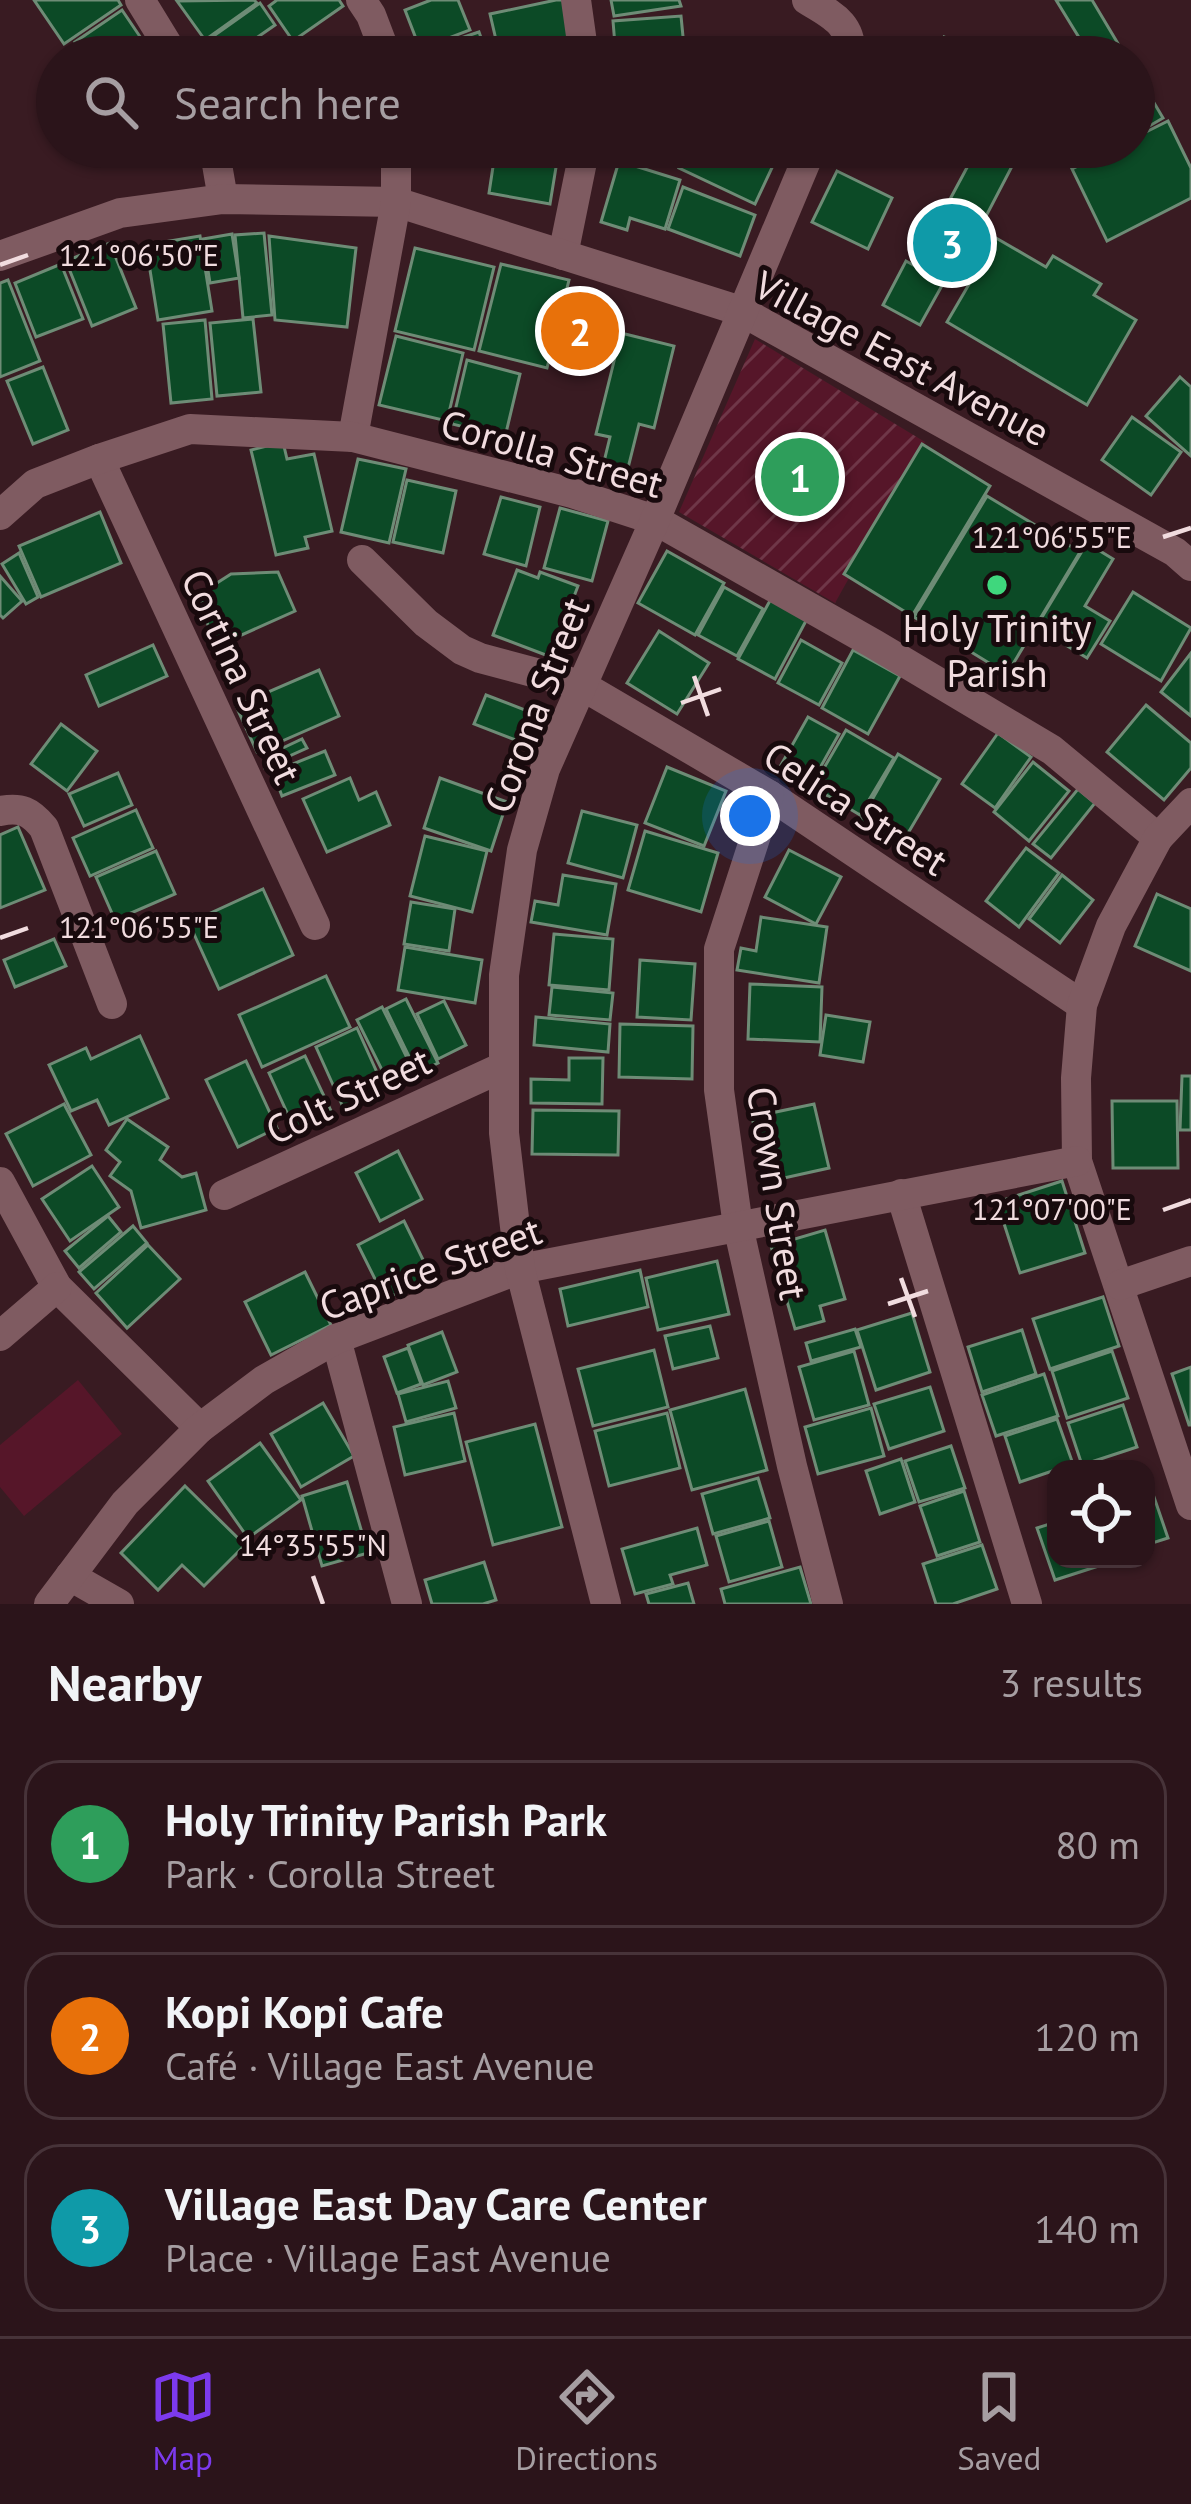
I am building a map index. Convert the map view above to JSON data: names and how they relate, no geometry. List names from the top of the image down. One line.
{"streets":{"street":["Village East Avenue","Corolla Street","Cortina Street","Corona Street","Celica Street","Colt Street","Crown Street","Caprice Street"]},"crossings":[["Village East Avenue","Corona Street"],["Corolla Street","Cortina Street"],["Corolla Street","Corona Street"],["Corona Street","Celica Street"],["Corona Street","Colt Street"],["Corona Street","Caprice Street"],["Celica Street","Crown Street"],["Crown Street","Caprice Street"]],"places":["Holy Trinity Parish"],"page":{"search":"Search here","pins":["3","2","1"],"heading":["Nearby","3 results"],"list":[{"mark":"1","name":"Holy Trinity Parish Park","note":"Park · Corolla Street","value":"80 m"},{"mark":"2","name":"Kopi Kopi Cafe","note":"Café · Village East Avenue","value":"120 m"},{"mark":"3","name":"Village East Day Care Center","note":"Place · Village East Avenue","value":"140 m"}],"nav":["Map","Directions","Saved"]},"coordinates":["121°06'50\"E","121°06'55\"E","121°07'00\"E","14°35'55\"N"]}
